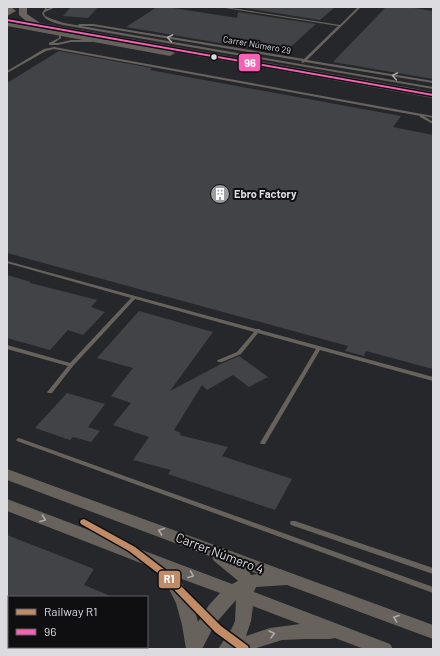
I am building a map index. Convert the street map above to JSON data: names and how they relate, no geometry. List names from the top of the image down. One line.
{"streets":{"street":["Carrer Número 4"],"lane":["Carrer Número 29"]},"places":{"building":["Ebro Factory"]},"lines":["transit line 96","rail line R1"],"legend":["Railway R1","96"]}
